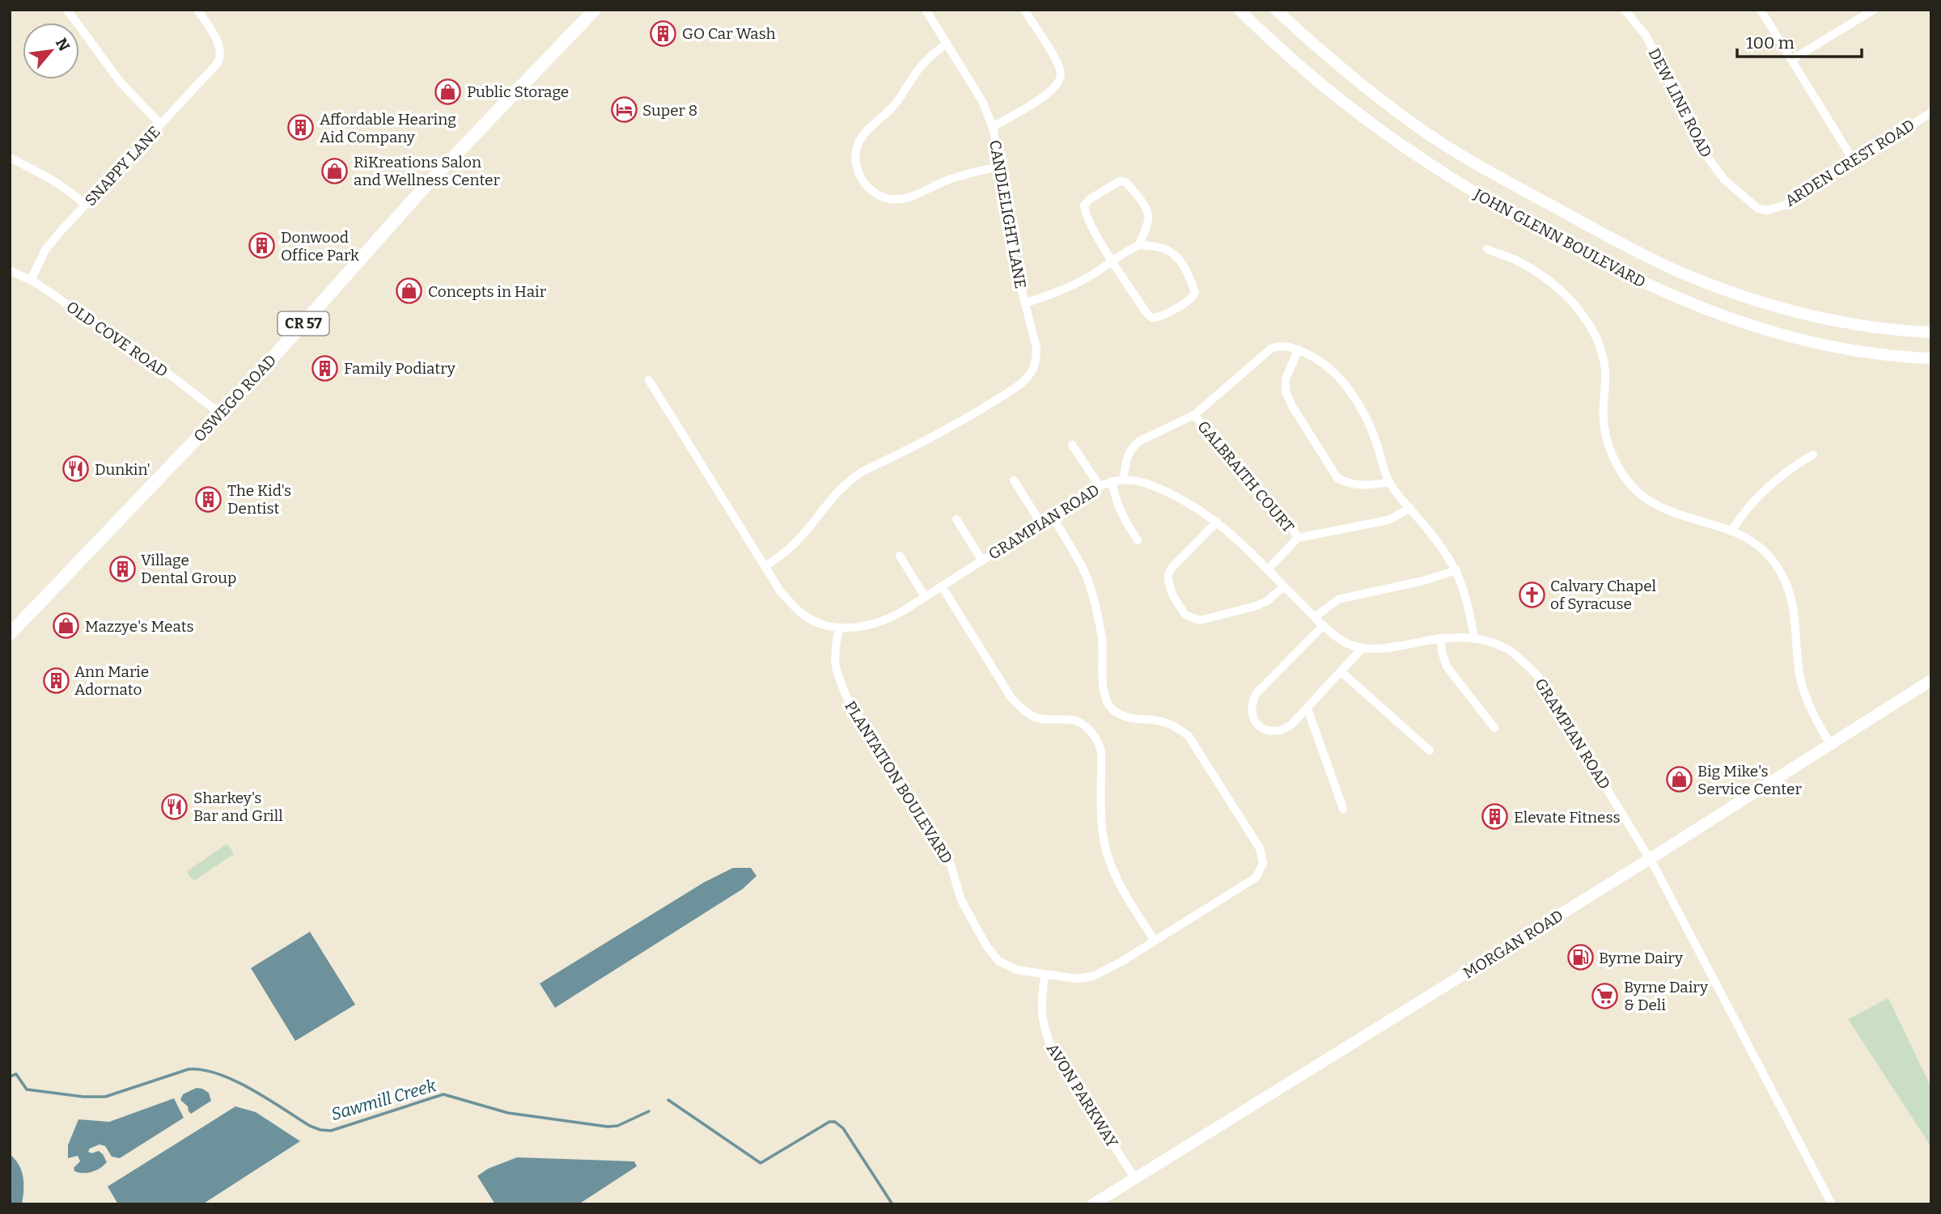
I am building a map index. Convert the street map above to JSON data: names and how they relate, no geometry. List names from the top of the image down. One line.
{"streets":{"main road":["JOHN GLENN BOULEVARD","CR 57","OSWEGO ROAD","MORGAN ROAD"],"street":["DEW LINE ROAD","ARDEN CREST ROAD","SNAPPY LANE","CANDLELIGHT LANE","OLD COVE ROAD","GALBRAITH COURT","GRAMPIAN ROAD","PLANTATION BOULEVARD","AVON PARKWAY"]},"crossings":[["DEW LINE ROAD","ARDEN CREST ROAD"],["SNAPPY LANE","OLD COVE ROAD"],["CANDLELIGHT LANE","GRAMPIAN ROAD"],["OLD COVE ROAD","OSWEGO ROAD"],["GRAMPIAN ROAD","PLANTATION BOULEVARD"],["GRAMPIAN ROAD","MORGAN ROAD"],["PLANTATION BOULEVARD","AVON PARKWAY"],["MORGAN ROAD","AVON PARKWAY"]],"water":["Sawmill Creek"],"places":{"building":["GO Car Wash","Affordable Hearing Aid Company","Donwood Office Park","Family Podiatry","The Kid's Dentist","Village Dental Group","Ann Marie Adornato","Elevate Fitness"],"shop":["Public Storage","RiKreations Salon and Wellness Center","Concepts in Hair","Mazzye's Meats","Big Mike's Service Center"],"hotel":["Super 8"],"restaurant":["Dunkin'","Sharkey's Bar and Grill"],"church":["Calvary Chapel of Syracuse"],"fuel station":["Byrne Dairy"],"supermarket":["Byrne Dairy & Deli"]},"scale_bar":"100 m","north":"top right"}
